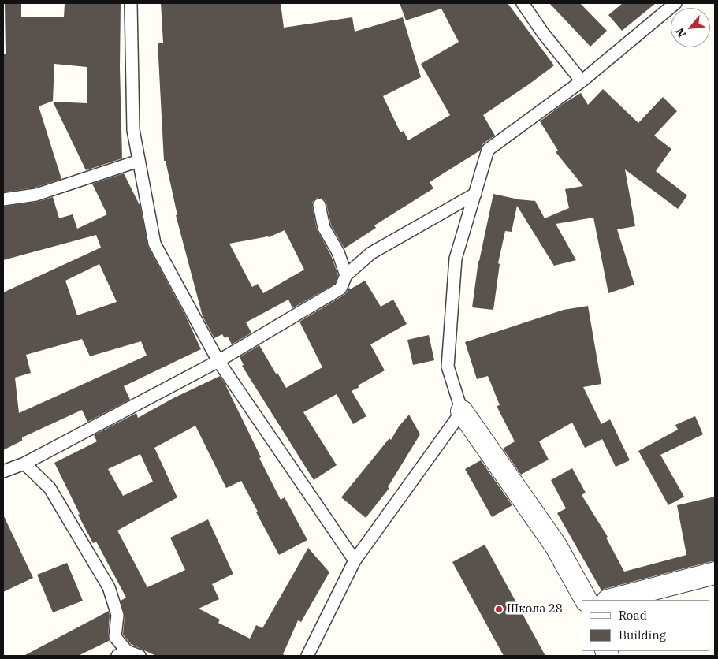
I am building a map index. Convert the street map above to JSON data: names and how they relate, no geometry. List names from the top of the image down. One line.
{"places":["Школа 28"],"legend":["Road","Building"],"north":"bottom left"}
